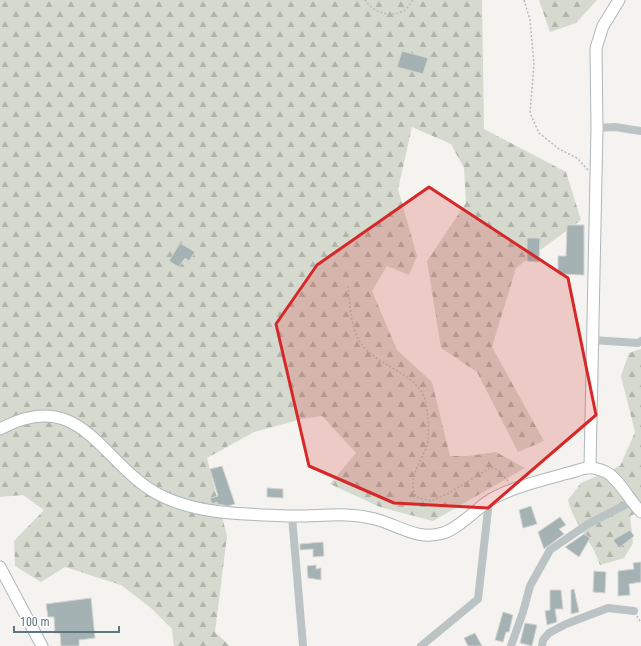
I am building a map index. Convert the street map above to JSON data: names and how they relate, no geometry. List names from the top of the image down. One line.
{"scale_bar":"100 m"}
